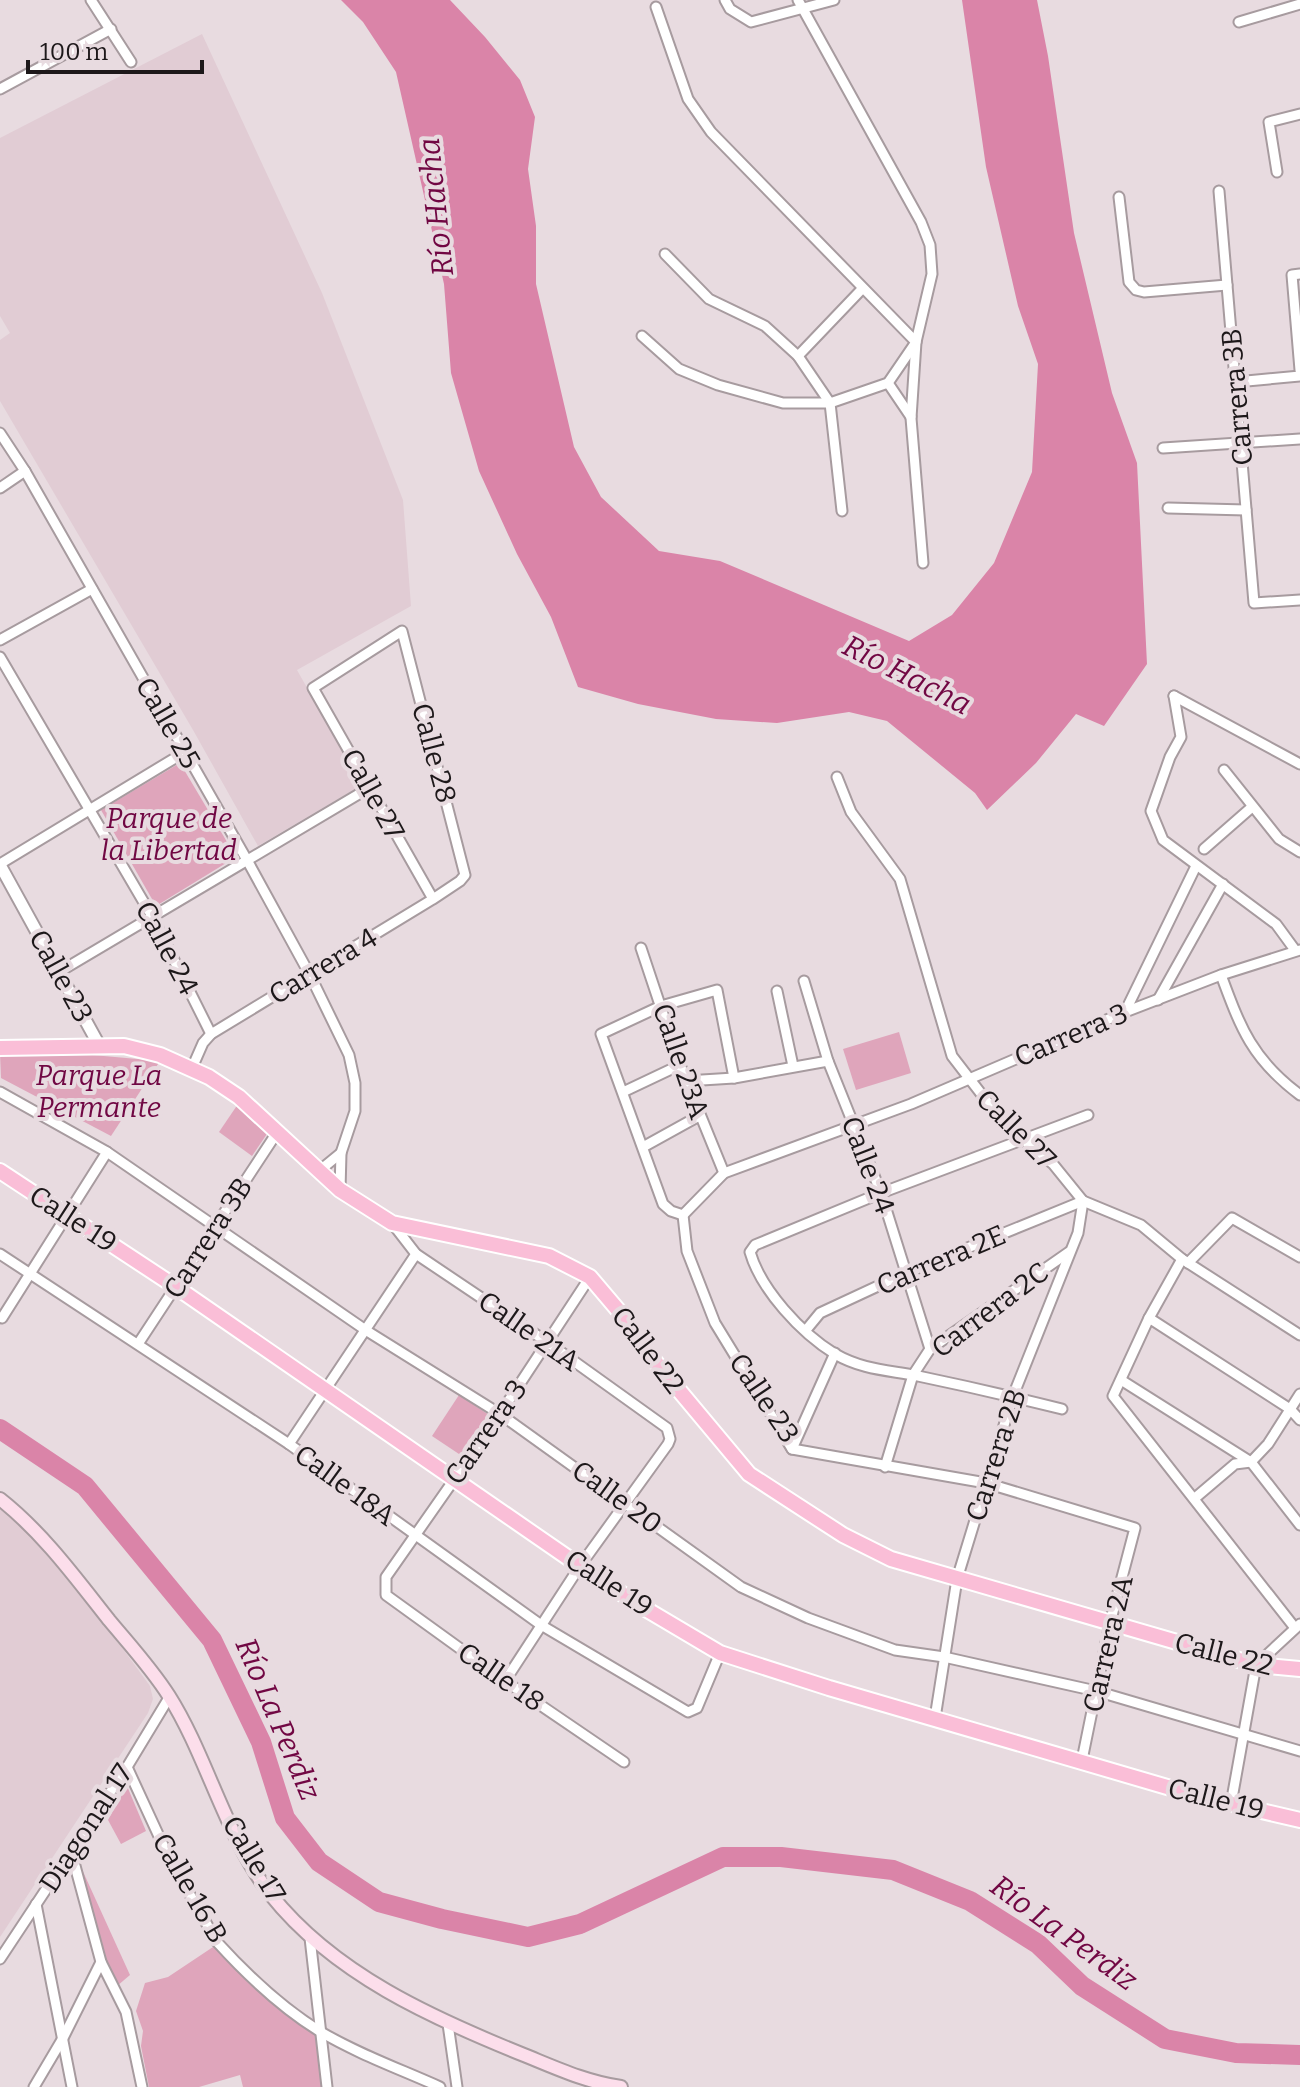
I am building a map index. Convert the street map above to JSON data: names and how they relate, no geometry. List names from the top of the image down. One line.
{"streets":{"main road":["Calle 19","Calle 22","Calle 17"],"street":["Carrera 3B","Calle 25","Calle 28","Calle 27","Calle 24","Carrera 4","Calle 23","Carrera 3","Calle 23A","Carrera 2E","Carrera 2C","Calle 21A","Carrera 2B","Calle 18A","Calle 20","Carrera 2A","Calle 18","Diagonal 17","Calle 16 B"]},"crossings":[["Carrera 3B","Calle 19"],["Carrera 3B","Calle 22"],["Carrera 3B","Calle 18A"],["Carrera 3B","Calle 20"],["Calle 25","Carrera 4"],["Calle 25","Calle 22"],["Calle 28","Calle 27"],["Calle 28","Carrera 4"],["Calle 27","Carrera 4"],["Calle 27","Carrera 3"],["Calle 27","Carrera 2E"],["Calle 27","Carrera 2B"],["Calle 24","Carrera 4"],["Calle 24","Carrera 3"],["Calle 24","Carrera 2E"],["Calle 24","Carrera 2C"],["Calle 23","Carrera 3"],["Calle 23","Carrera 2C"],["Calle 23","Calle 22"],["Calle 23","Carrera 2B"],["Calle 23","Carrera 2A"],["Carrera 3","Calle 23A"],["Carrera 3","Calle 19"],["Carrera 3","Calle 21A"],["Carrera 3","Calle 22"],["Carrera 3","Calle 18A"],["Carrera 3","Calle 20"],["Carrera 3","Calle 18"],["Calle 19","Carrera 2B"],["Calle 19","Calle 18A"],["Calle 19","Carrera 2A"],["Carrera 2E","Carrera 2B"],["Carrera 2C","Carrera 2B"],["Calle 21A","Calle 22"],["Calle 21A","Calle 20"],["Calle 22","Carrera 2B"],["Calle 22","Carrera 2A"],["Carrera 2B","Calle 20"],["Calle 20","Carrera 2A"],["Diagonal 17","Calle 17"],["Diagonal 17","Calle 16 B"]],"water":["Río Hacha","Río La Perdiz"],"parks":["Parque de la Libertad","Parque La Permante"],"scale_bar":"100 m"}
